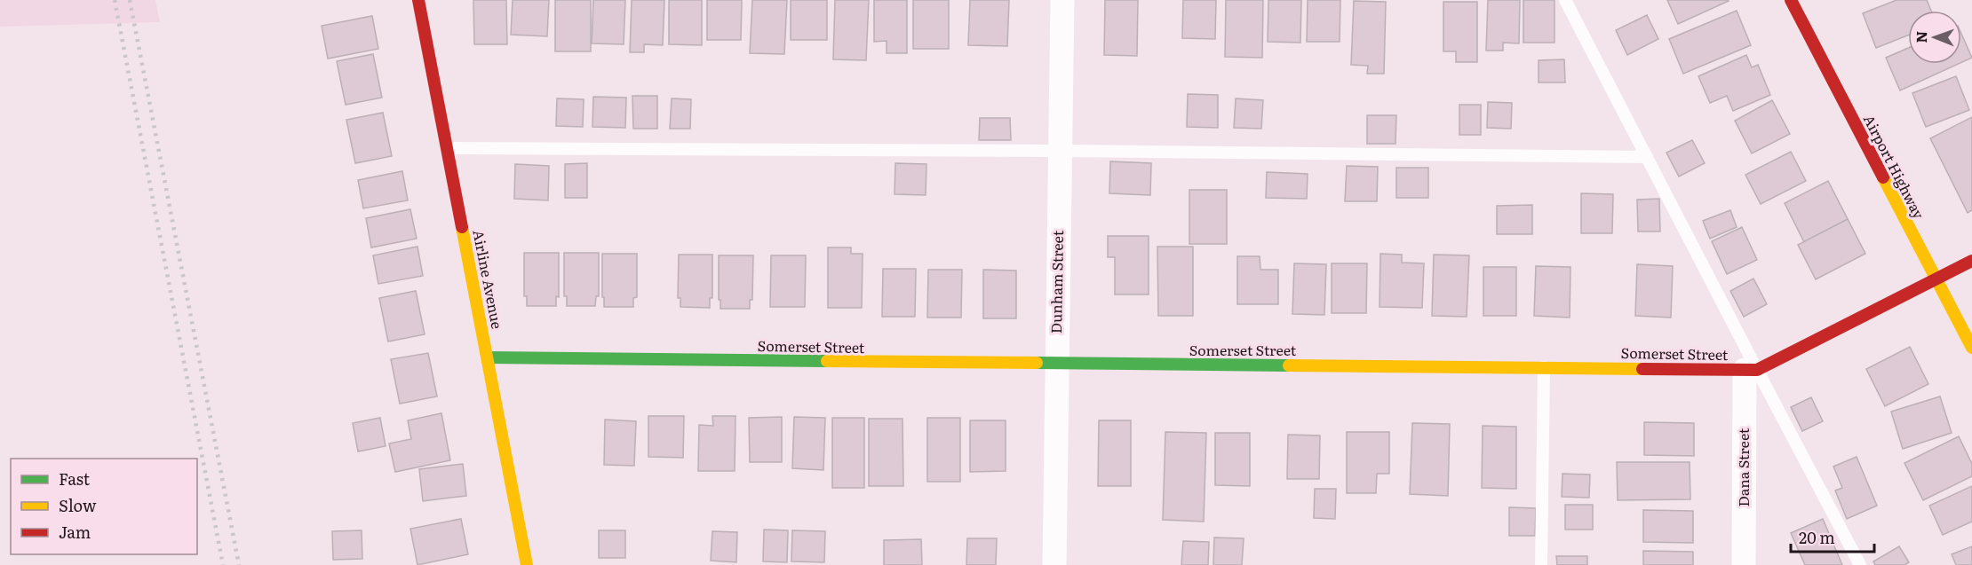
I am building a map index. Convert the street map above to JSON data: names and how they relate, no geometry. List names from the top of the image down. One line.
{"streets":{"street":["Airport Highway","Airline Avenue","Dunham Street","Somerset Street","Dana Street"]},"crossings":[["Airport Highway","Somerset Street"],["Airline Avenue","Somerset Street"],["Dunham Street","Somerset Street"],["Somerset Street","Dana Street"]],"legend":["Fast","Slow","Jam"],"scale_bar":"20 m","north":"left"}
